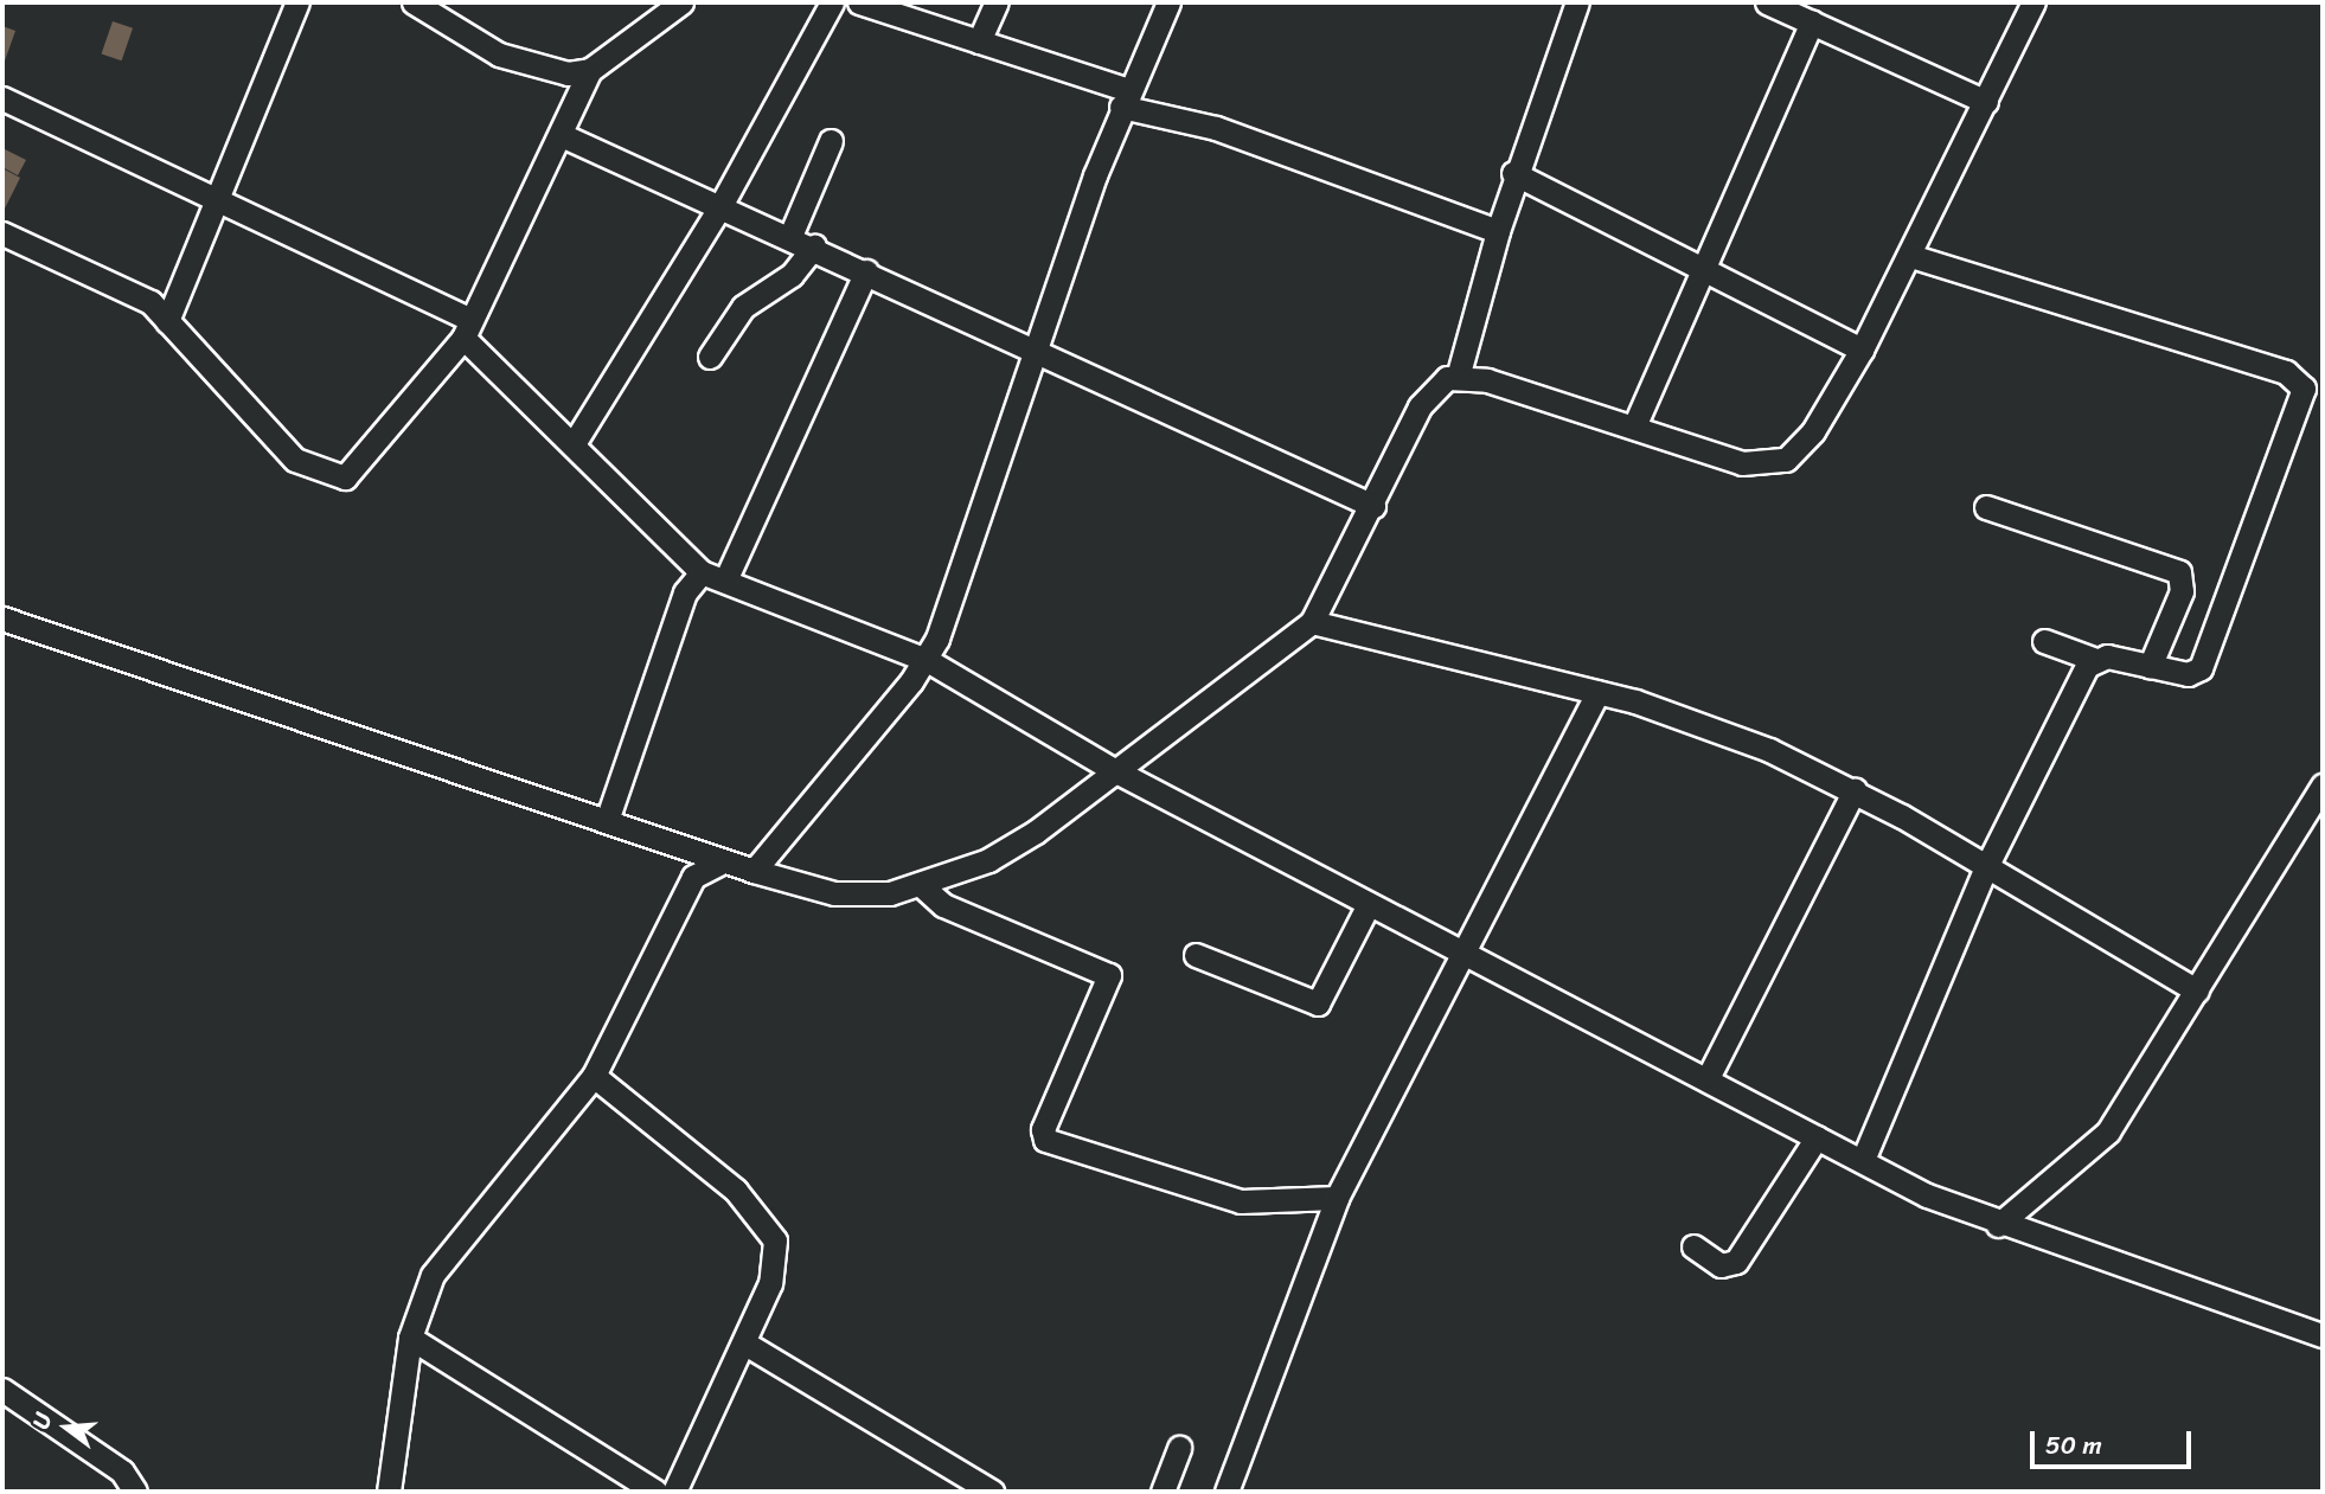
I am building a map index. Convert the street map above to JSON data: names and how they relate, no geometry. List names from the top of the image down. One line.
{"scale_bar":"50 m","north":"left"}
